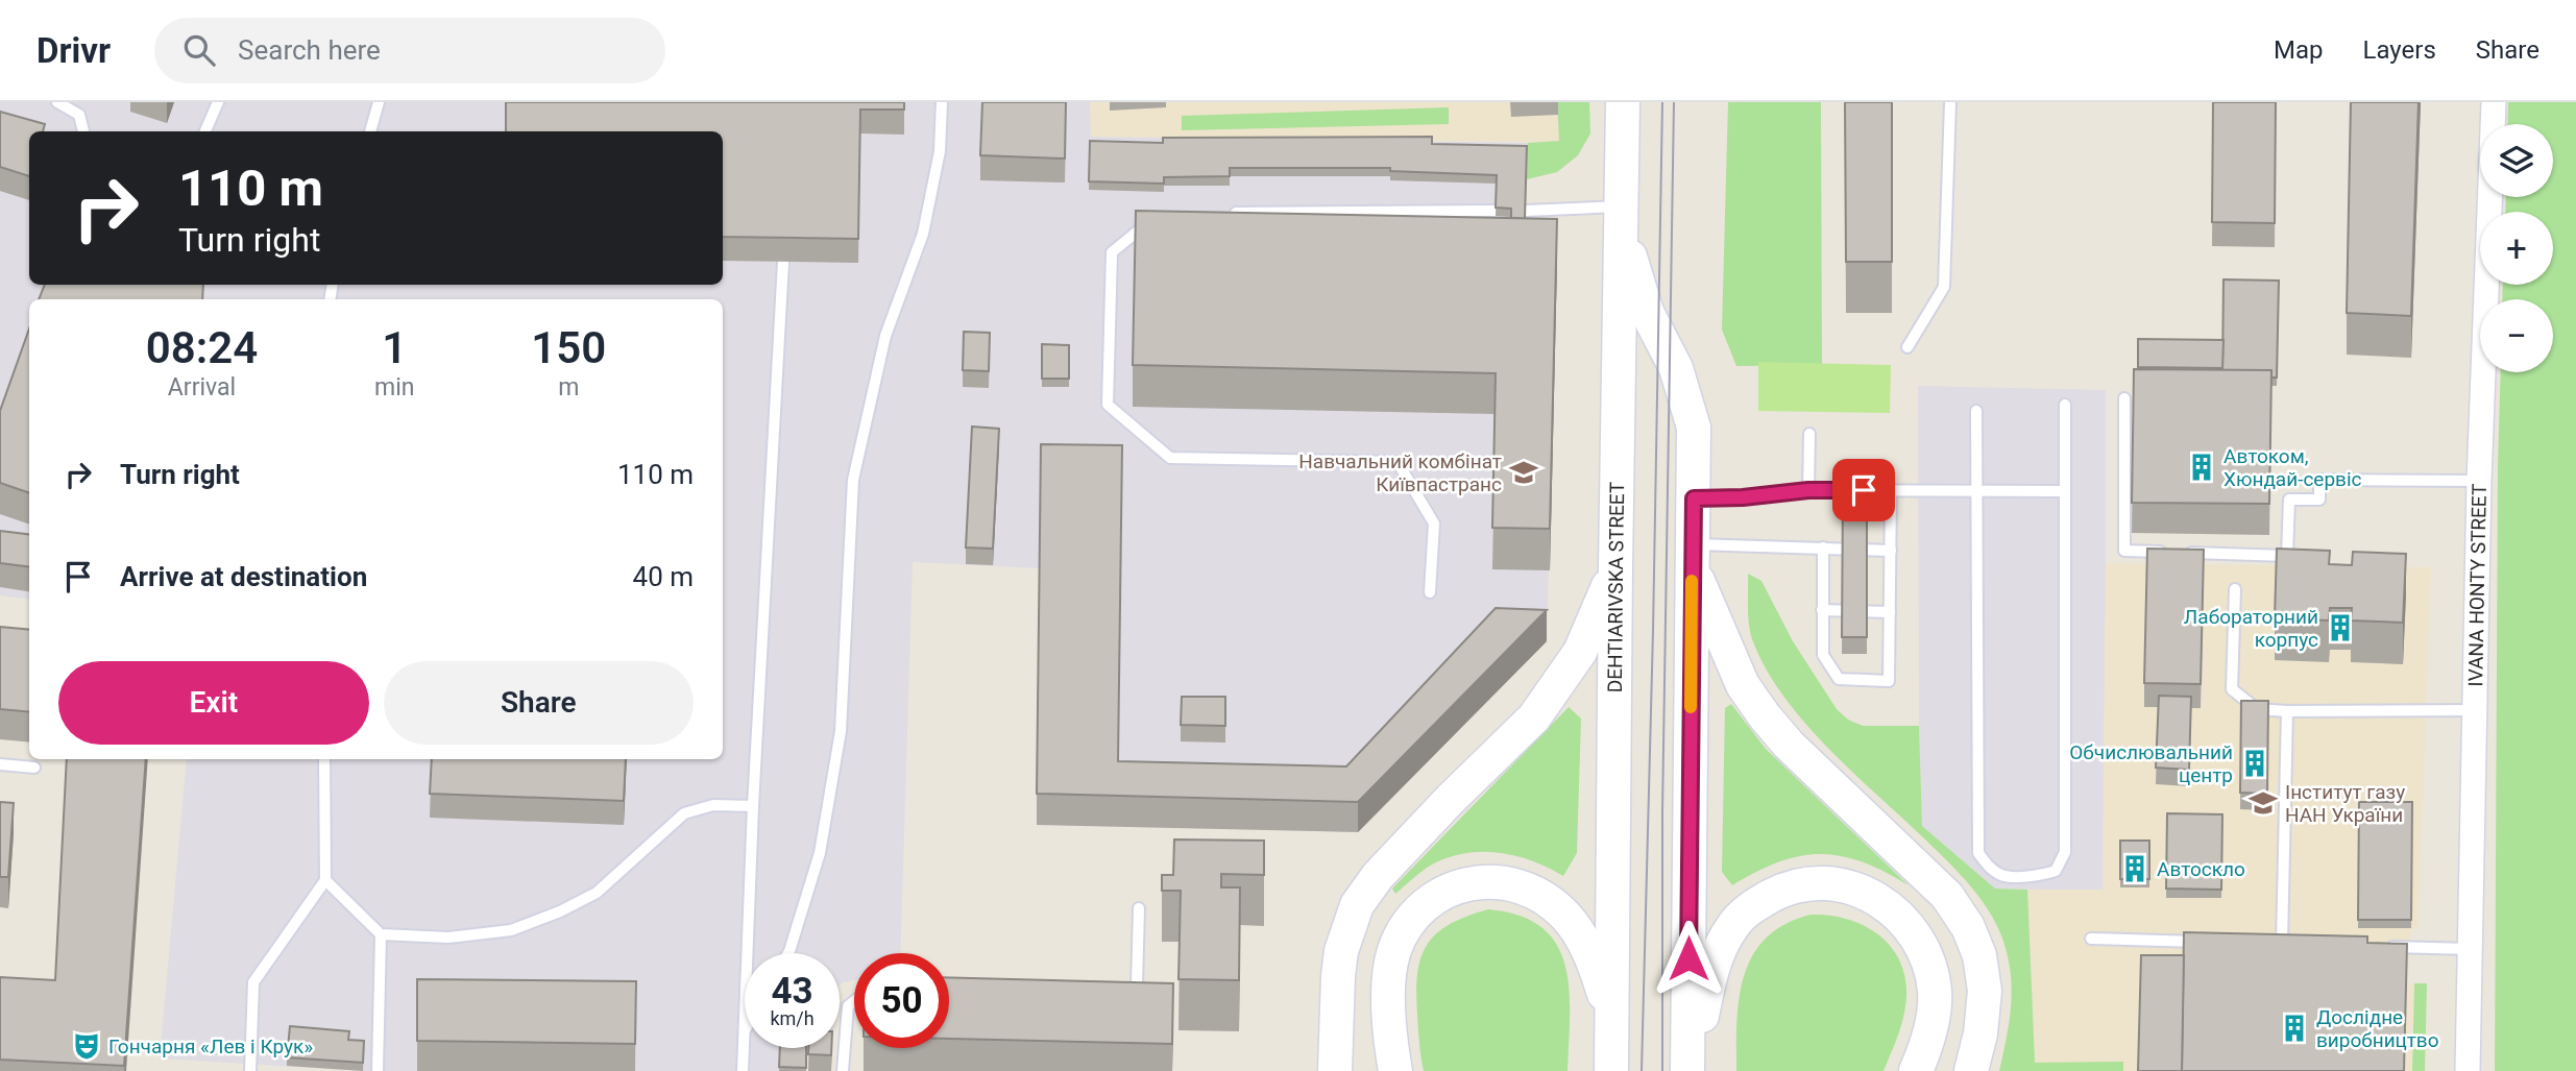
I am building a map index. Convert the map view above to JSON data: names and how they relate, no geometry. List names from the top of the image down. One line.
{"streets":{"main road":["DEHTIARIVSKA STREET"],"street":["IVANA HONTY STREET"]},"places":{"building":["Автоком, Хюндай-сервіс","Лабораторний корпус","Обчислювальний центр","Автоскло","Дослідне виробництво"],"school or university":["Навчальний комбінат Київпастранс","Інститут газу НАН України"],"theatre":["Гончарня «Лев і Крук»"]},"page":{"header":"Drivr","search":"Search here","nav":["Map","Layers","Share"],"map_buttons":["+","−"],"turn":["110 m","Turn right"],"eta":["08:24","Arrival","1","min","150","m"],"list":[{"name":"Turn right","value":"110 m"},{"name":"Arrive at destination","value":"40 m"}],"buttons":["Exit","Share"],"speed":"43 km/h","limit":"50"}}
